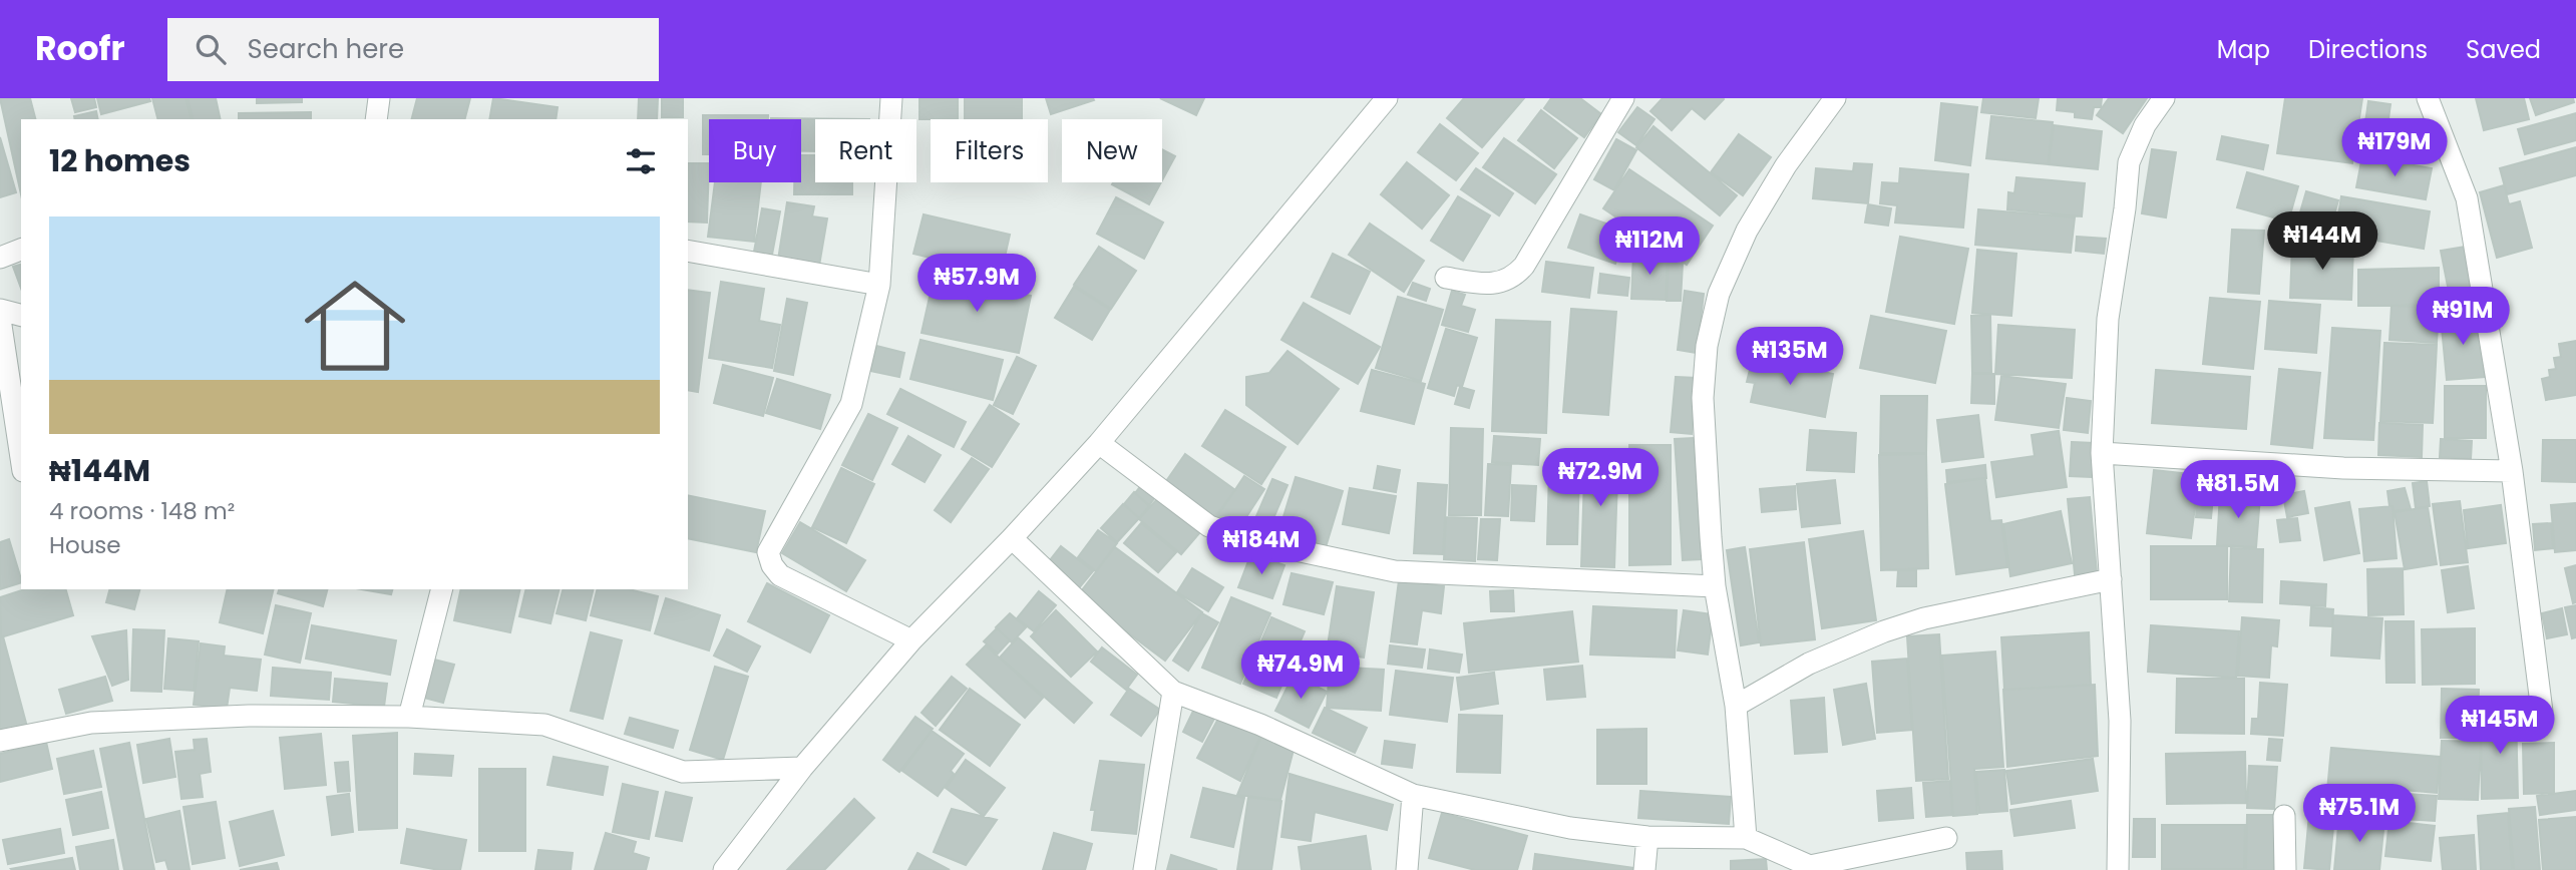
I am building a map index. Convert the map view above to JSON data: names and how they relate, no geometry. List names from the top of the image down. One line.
{"page":{"header":"Roofr","search":"Search here","nav":["Map","Directions","Saved"],"price":["₦179M","₦144M","₦112M","₦57.9M","₦91M","₦135M","₦72.9M","₦81.5M","₦184M","₦74.9M","₦145M","₦75.1M"],"chip":["Buy","Rent","Filters","New"],"heading":"12 homes","list":[{"name":"₦144M","note":"4 rooms · 148 m² · House"}]}}
